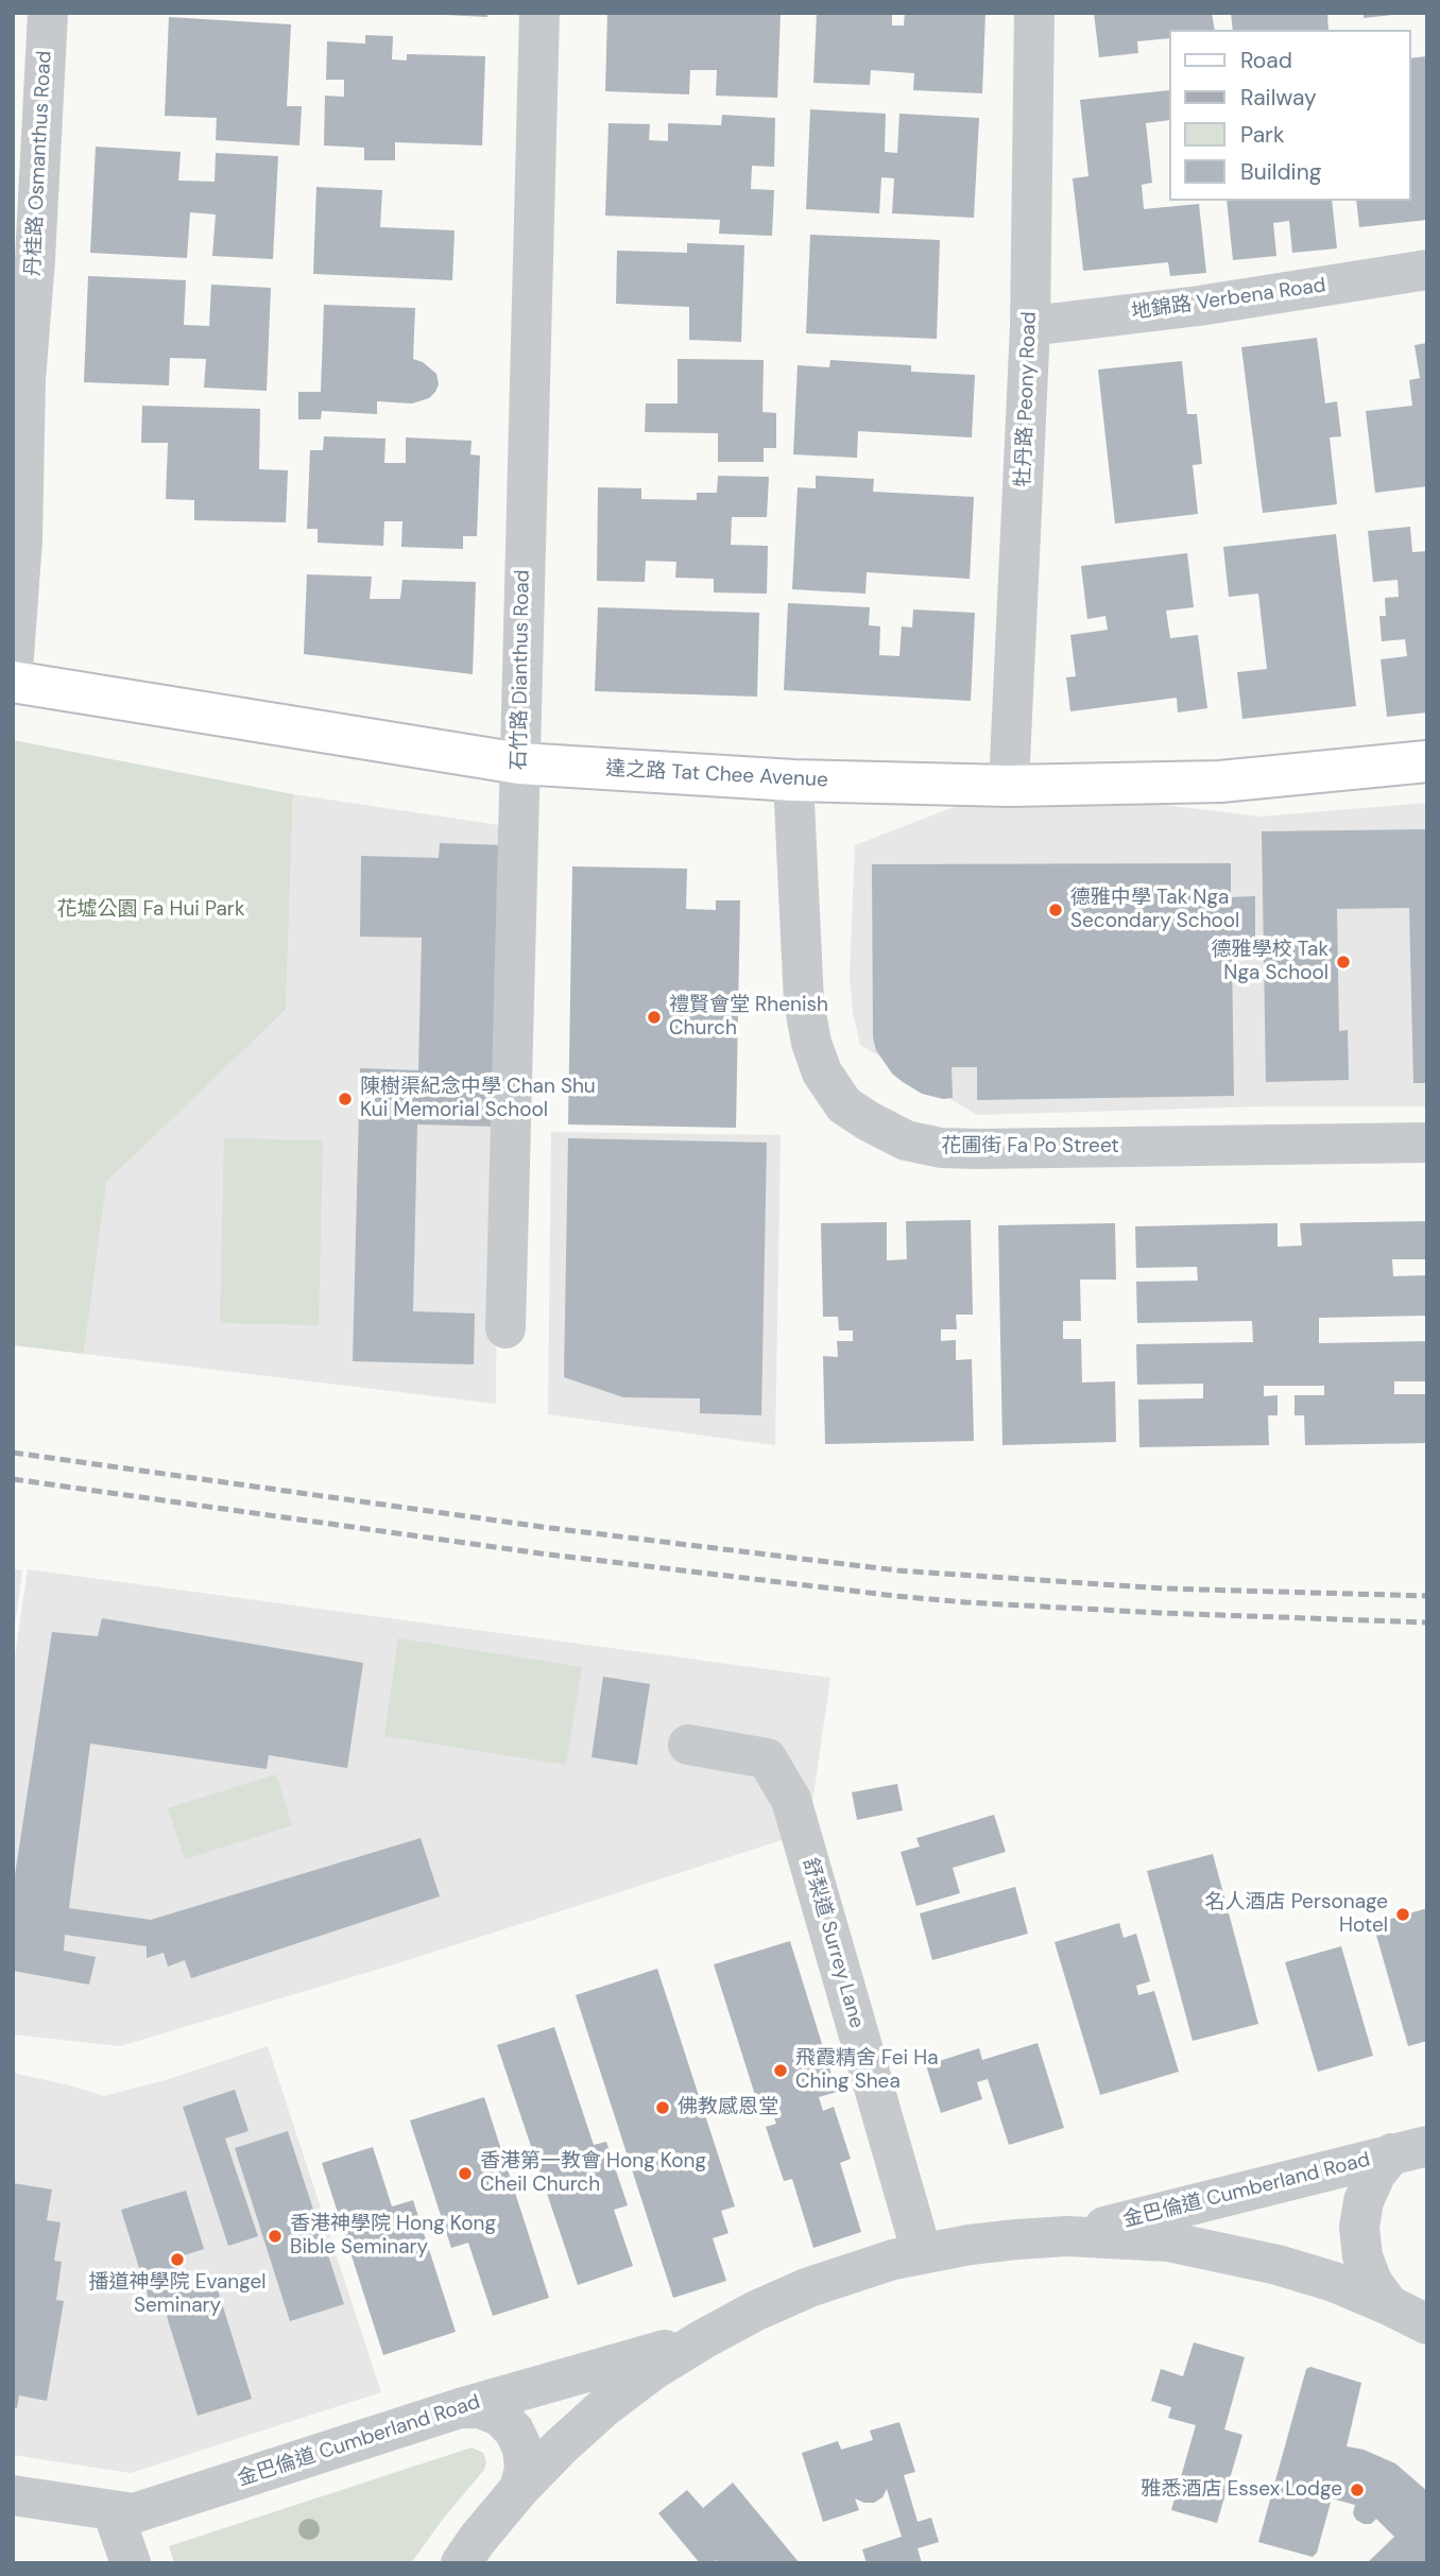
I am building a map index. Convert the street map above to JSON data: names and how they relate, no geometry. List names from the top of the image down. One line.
{"streets":{"main road":["達之路 Tat Chee Avenue"],"street":["丹桂路 Osmanthus Road","地錦路 Verbena Road","牡丹路 Peony Road","石竹路 Dianthus Road","花圃街 Fa Po Street","舒梨道 Surrey Lane","金巴倫道 Cumberland Road"]},"crossings":[["地錦路 Verbena Road","牡丹路 Peony Road"],["牡丹路 Peony Road","達之路 Tat Chee Avenue"],["石竹路 Dianthus Road","達之路 Tat Chee Avenue"],["達之路 Tat Chee Avenue","花圃街 Fa Po Street"]],"parks":["花墟公園 Fa Hui Park"],"places":["德雅中學 Tak Nga Secondary School","德雅學校 Tak Nga School","禮賢會堂 Rhenish Church","陳樹渠紀念中學 Chan Shu Kui Memorial School","名人酒店 Personage Hotel","飛霞精舍 Fei Ha Ching Shea","佛教感恩堂","香港第一教會 Hong Kong Cheil Church","香港神學院 Hong Kong Bible Seminary","播道神學院 Evangel Seminary","雅悉酒店 Essex Lodge"],"legend":["Road","Railway","Park","Building"]}
